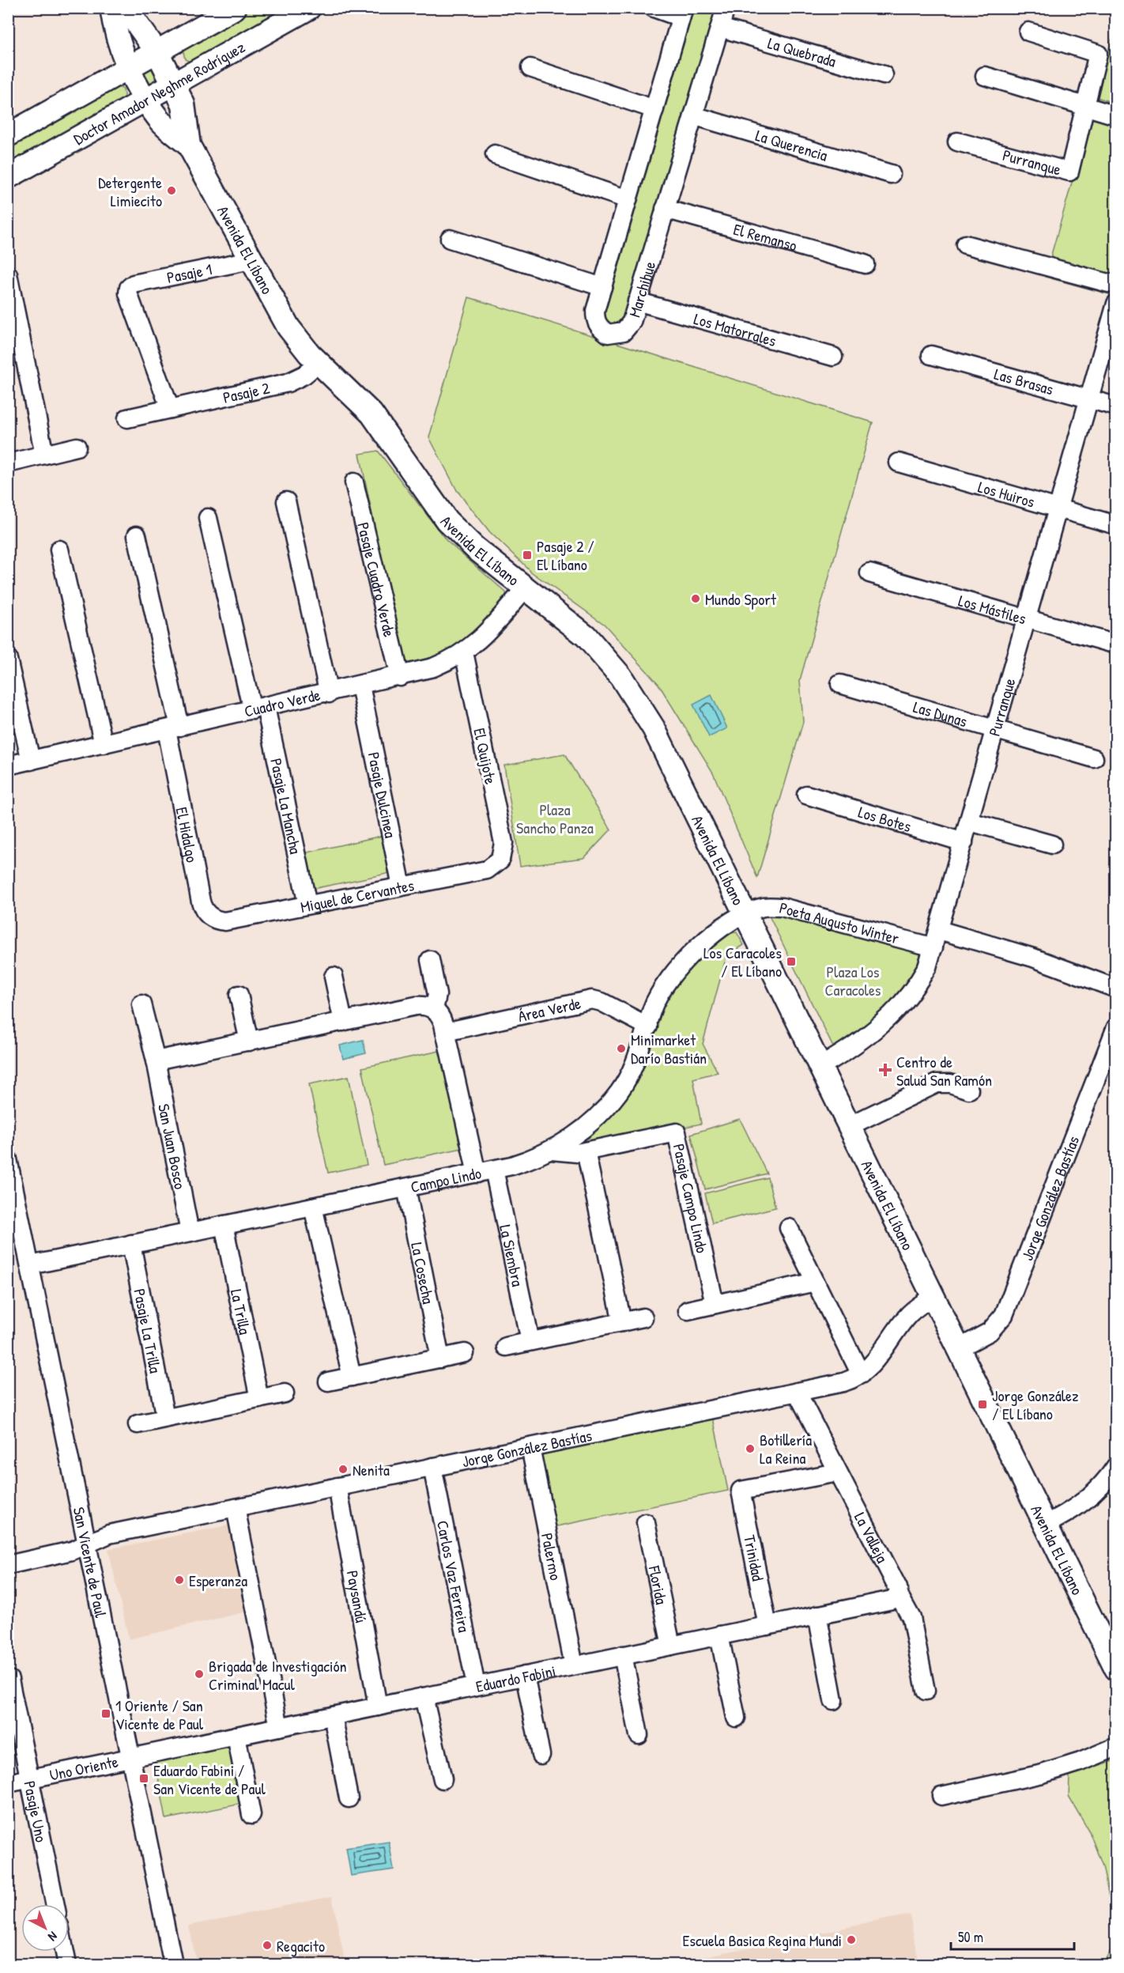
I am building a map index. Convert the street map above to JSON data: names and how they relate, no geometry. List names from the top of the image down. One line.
{"streets":{"main road":["Doctor Amador Neghme Rodríguez","Avenida El Líbano"],"street":["La Quebrada","La Querencia","Purranque","El Remanso","Pasaje 1","Marchihue","Los Matorrales","Las Brasas","Pasaje 2","Los Huiros","Pasaje Cuadro Verde","Los Mástiles","Cuadro Verde","Las Dunas","El Quijote","Pasaje Dulcinea","Pasaje La Mancha","Los Botes","El Hidalgo","Miguel de Cervantes","Poeta Augusto Winter","Área Verde","San Juan Bosco","Campo Lindo","Pasaje Campo Lindo","Jorge González Bastías","La Siembra","La Cosecha","La Trilla","Pasaje La Trilla","La Valleja","Palermo","Trinidad","San Vicente de Paul","Carlos Vaz Ferreira","Florida","Paysandú","Eduardo Fabini","Uno Oriente","Pasaje Uno"]},"crossings":[["La Quebrada","Marchihue"],["Doctor Amador Neghme Rodríguez","Avenida El Líbano"],["La Querencia","Marchihue"],["Purranque","Avenida El Líbano"],["Purranque","Las Brasas"],["Purranque","Los Huiros"],["Purranque","Los Mástiles"],["Purranque","Las Dunas"],["Purranque","Los Botes"],["Purranque","Poeta Augusto Winter"],["El Remanso","Marchihue"],["Avenida El Líbano","Pasaje 1"],["Avenida El Líbano","Pasaje 2"],["Avenida El Líbano","Cuadro Verde"],["Avenida El Líbano","Poeta Augusto Winter"],["Avenida El Líbano","Campo Lindo"],["Avenida El Líbano","Jorge González Bastías"],["Pasaje 1","Pasaje 2"],["Marchihue","Los Matorrales"],["Pasaje Cuadro Verde","Cuadro Verde"],["Cuadro Verde","El Quijote"],["Cuadro Verde","Pasaje Dulcinea"],["Cuadro Verde","Pasaje La Mancha"],["Cuadro Verde","El Hidalgo"],["El Quijote","Miguel de Cervantes"],["Pasaje Dulcinea","Miguel de Cervantes"],["Pasaje La Mancha","Miguel de Cervantes"],["El Hidalgo","Miguel de Cervantes"],["Poeta Augusto Winter","Campo Lindo"],["Área Verde","Campo Lindo"],["San Juan Bosco","Campo Lindo"],["Campo Lindo","Pasaje Campo Lindo"],["Campo Lindo","La Siembra"],["Campo Lindo","La Cosecha"],["Campo Lindo","La Trilla"],["Campo Lindo","Pasaje La Trilla"],["Campo Lindo","San Vicente de Paul"],["Jorge González Bastías","La Valleja"],["Jorge González Bastías","Palermo"],["Jorge González Bastías","San Vicente de Paul"],["Jorge González Bastías","Carlos Vaz Ferreira"],["Jorge González Bastías","Paysandú"],["La Valleja","Trinidad"],["La Valleja","Eduardo Fabini"],["Palermo","Eduardo Fabini"],["Trinidad","Eduardo Fabini"],["San Vicente de Paul","Eduardo Fabini"],["San Vicente de Paul","Uno Oriente"],["Carlos Vaz Ferreira","Eduardo Fabini"],["Florida","Eduardo Fabini"],["Paysandú","Eduardo Fabini"],["Eduardo Fabini","Uno Oriente"],["Uno Oriente","Pasaje Uno"]],"parks":["Plaza Sancho Panza","Plaza Los Caracoles"],"places":{"other":["Detergente Limiecito","Mundo Sport","Minimarket Darío Bastián","Botillería La Reina","Nenita","Esperanza","Brigada de Investigación Criminal Macul","Escuela Basica Regina Mundi","Regacito"],"transit":["Pasaje 2 / El Líbano","Los Caracoles / El Líbano","Jorge González / El Líbano","1 Oriente / San Vicente de Paul","Eduardo Fabini / San Vicente de Paul"],"health":["Centro de Salud San Ramón"]},"scale_bar":"50 m","north":"bottom right"}
